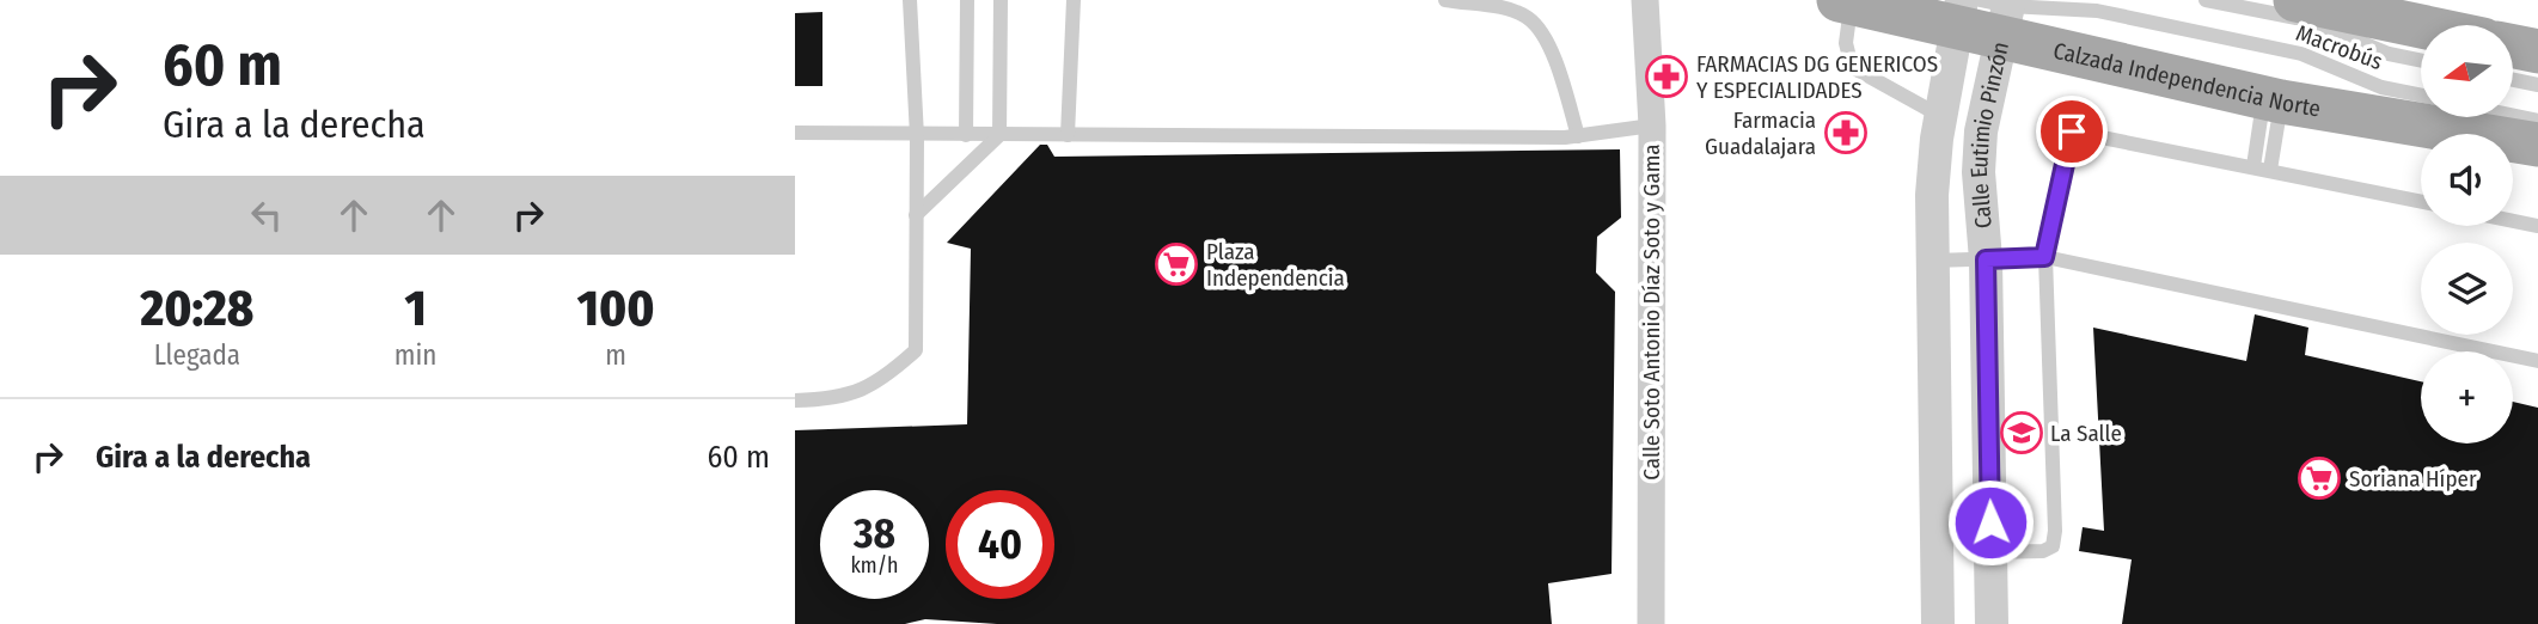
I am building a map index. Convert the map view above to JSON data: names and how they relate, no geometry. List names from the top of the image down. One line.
{"streets":{"main road":["Calzada Independencia Norte"],"street":["Calle Eutimio Pinzón","Calle Soto Antonio Díaz Soto y Gama"],"lane":["Macrobús"]},"crossings":[["Macrobús","Calzada Independencia Norte"],["Macrobús","Calle Eutimio Pinzón"],["Calzada Independencia Norte","Calle Eutimio Pinzón"]],"places":{"pharmacy":["FARMACIAS DG GENERICOS Y ESPECIALIDADES","Farmacia Guadalajara"],"supermarket":["Plaza Independencia","Soriana Híper"],"school or university":["La Salle"]},"north":"left","page":{"turn":["60 m","Gira a la derecha"],"map_buttons":"+","eta":["20:28","Llegada","1","min","100","m"],"list":[{"name":"Gira a la derecha","value":"60 m"}],"speed":"38 km/h","limit":"40"}}
